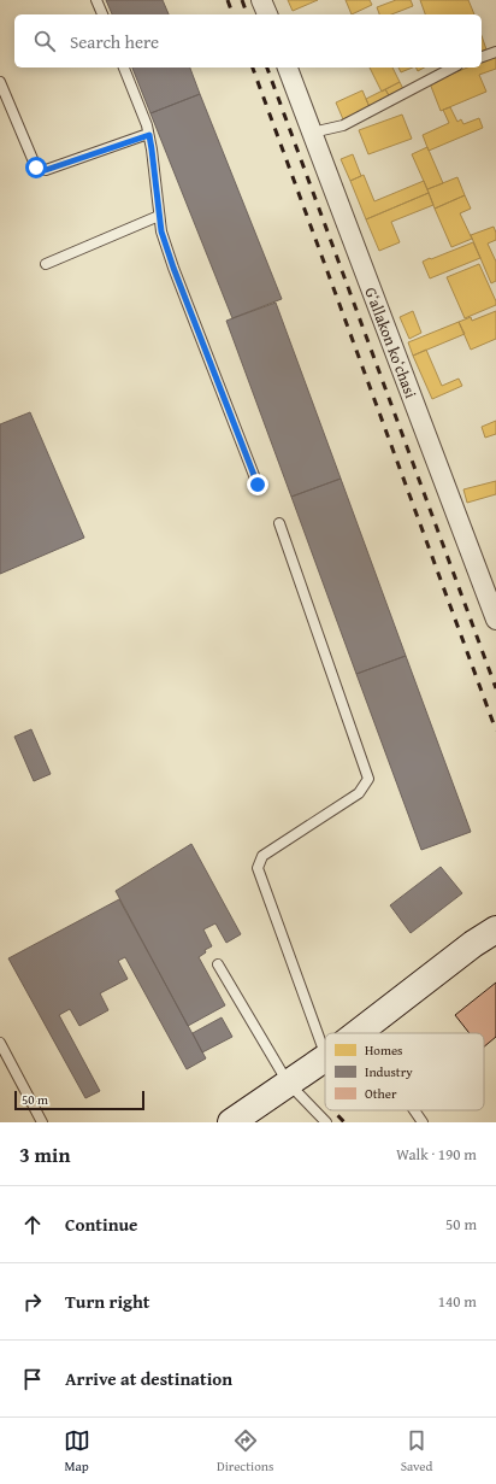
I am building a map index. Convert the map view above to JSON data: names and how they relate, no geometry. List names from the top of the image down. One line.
{"streets":{"street":["Gʻallakon koʻchasi"]},"legend":["Homes","Industry","Other"],"scale_bar":"50 m","page":{"search":"Search here","scale":"50 m","heading":["3 min","Walk · 190 m"],"list":[["Continue","50 m"],["Turn right","140 m"],"Arrive at destination"],"nav":["Map","Directions","Saved"]}}
